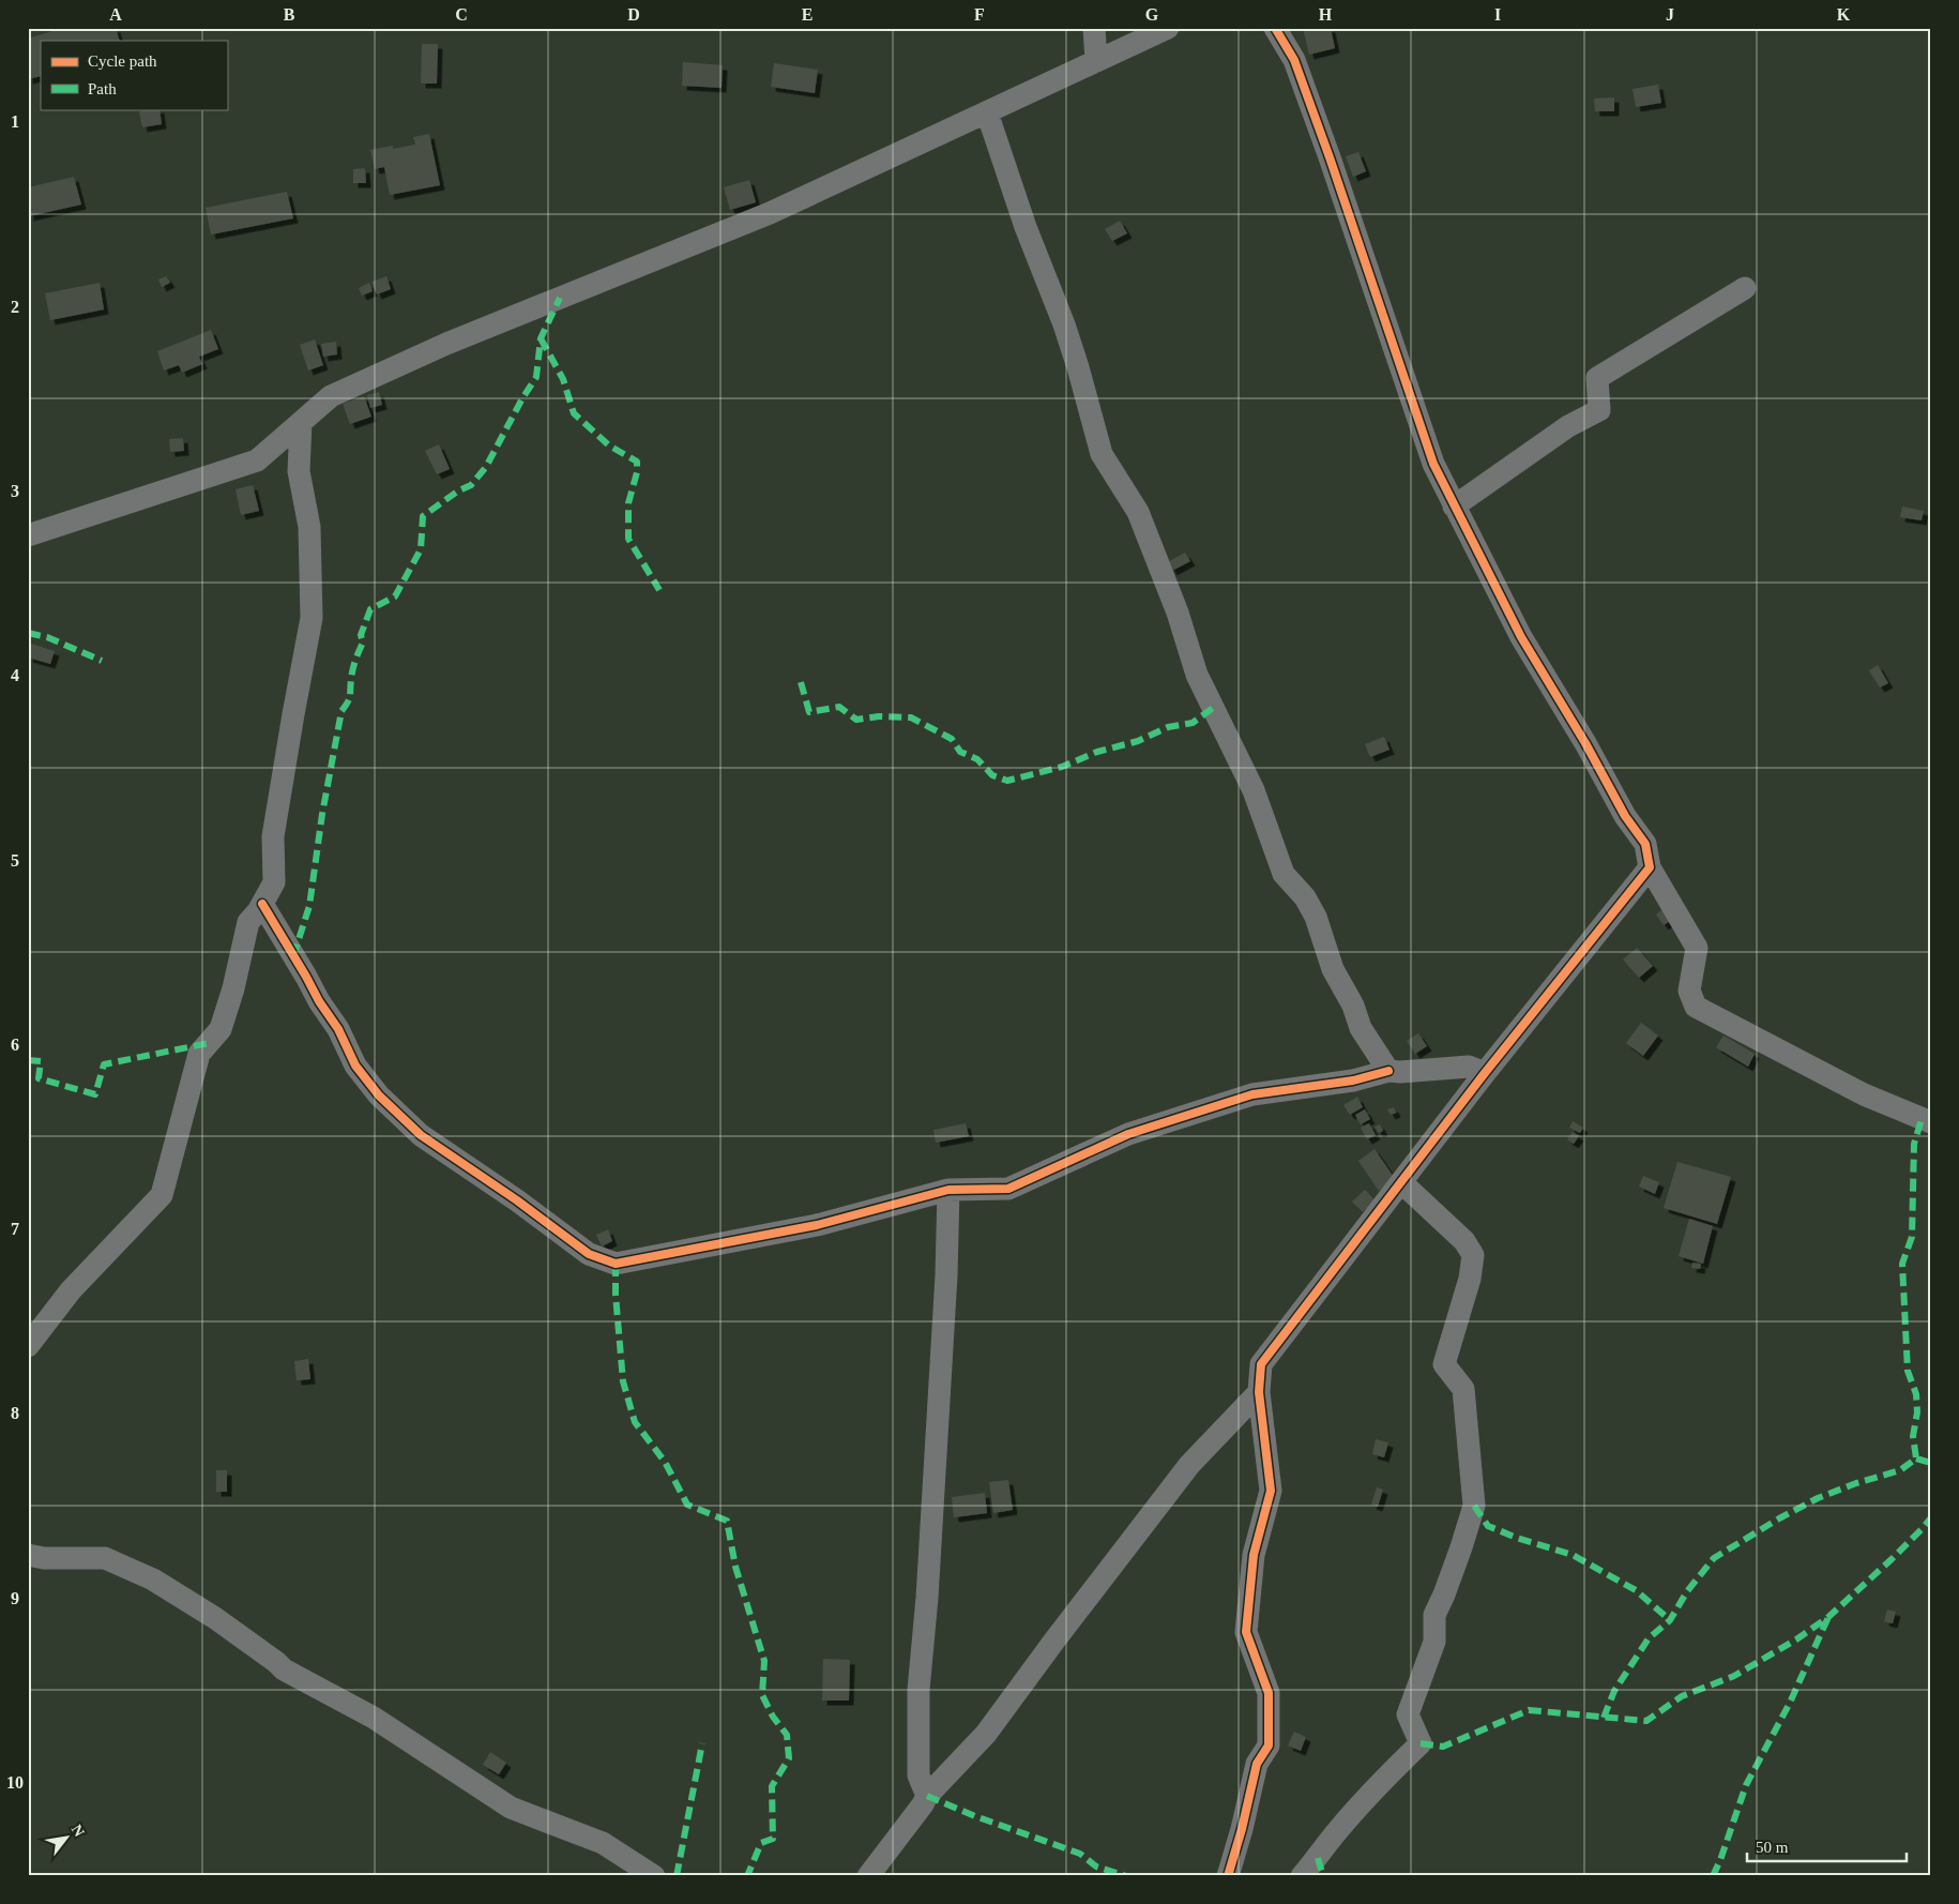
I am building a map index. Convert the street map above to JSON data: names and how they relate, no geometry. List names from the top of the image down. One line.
{"legend":["Cycle path","Path"],"scale_bar":"50 m","north":"top right","grid":{"columns":["A","B","C","D","E","F","G","H","I","J","K"],"rows":["1","2","3","4","5","6","7","8","9","10"]}}
